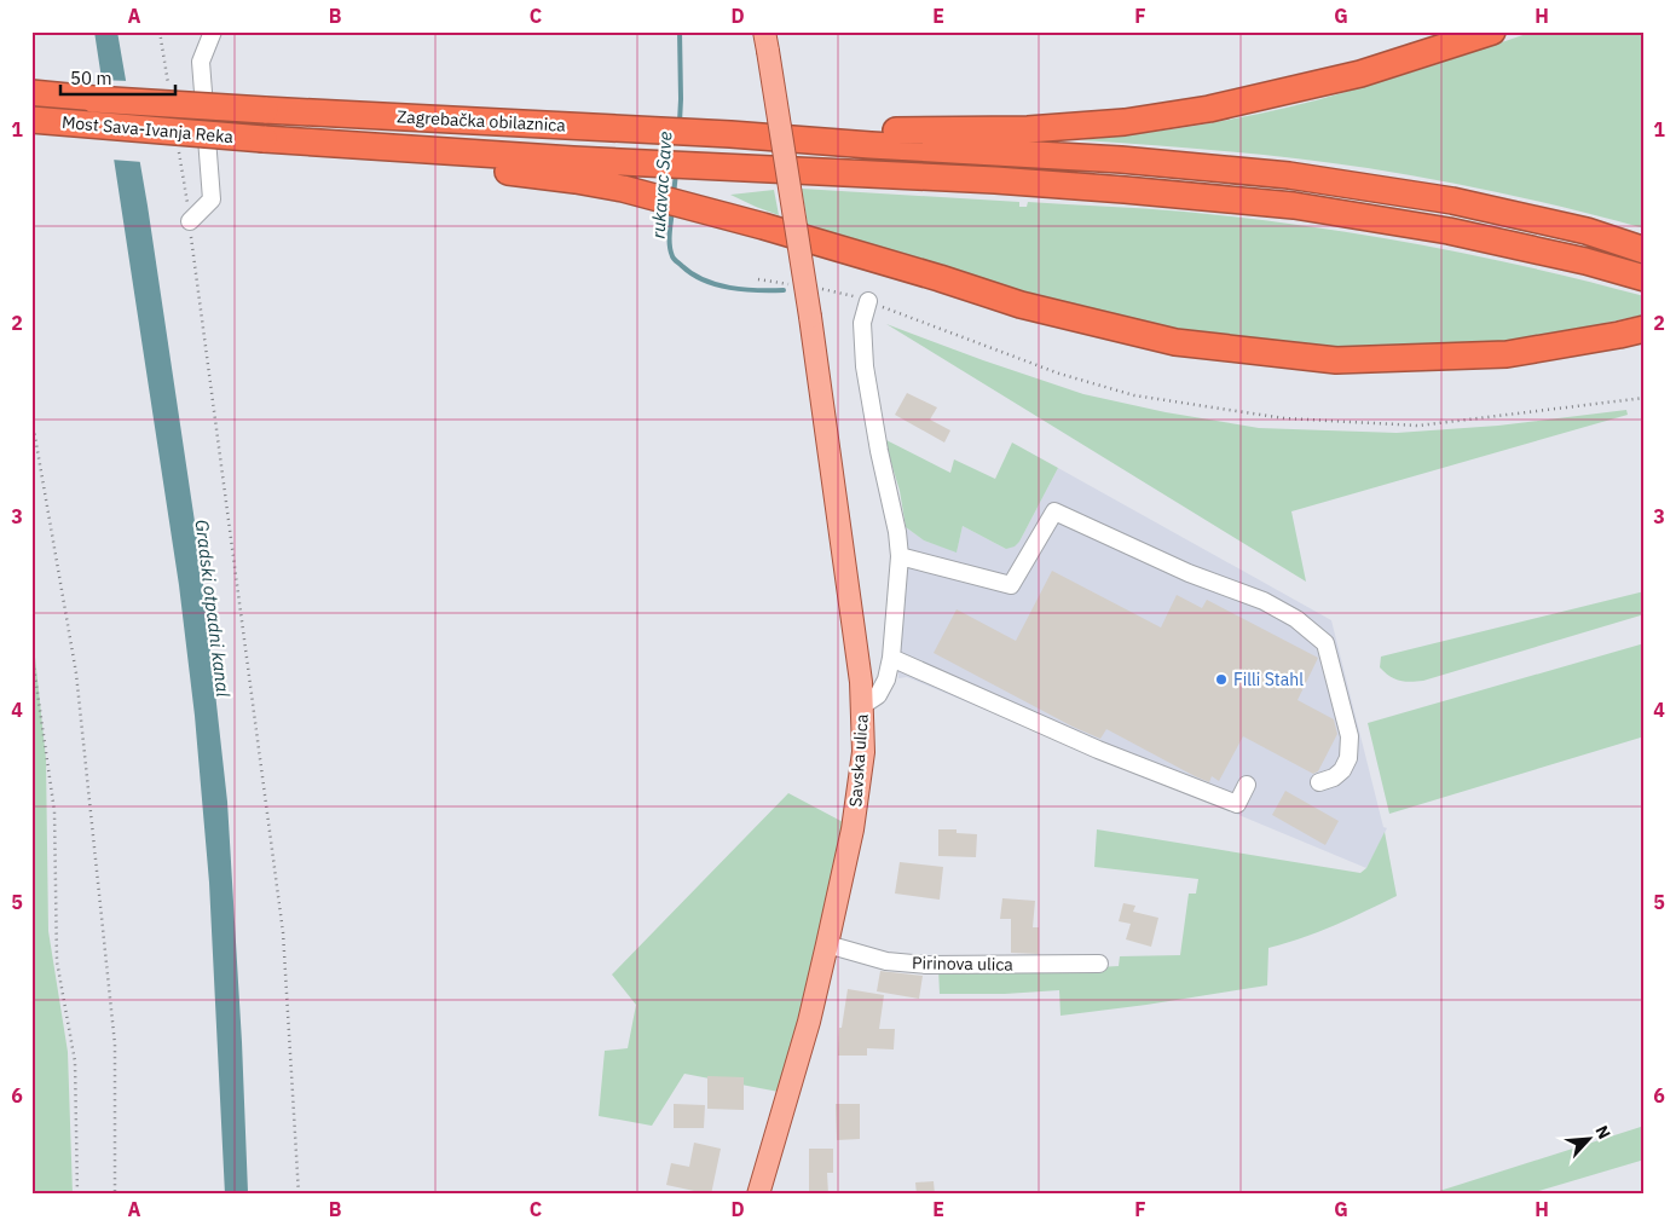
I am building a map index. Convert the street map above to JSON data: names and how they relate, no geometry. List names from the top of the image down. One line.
{"streets":{"highway":["Zagrebačka obilaznica","Most Sava-Ivanja Reka"],"main road":["Savska ulica"],"street":["Pirinova ulica"]},"crossings":[["Zagrebačka obilaznica","Most Sava-Ivanja Reka"],["Savska ulica","Pirinova ulica"]],"water":["rukavac Save","Gradski otpadni kanal"],"places":["Filli Stahl"],"scale_bar":"50 m","north":"top right","grid":{"columns":["A","B","C","D","E","F","G","H"],"rows":["1","2","3","4","5","6"]}}
